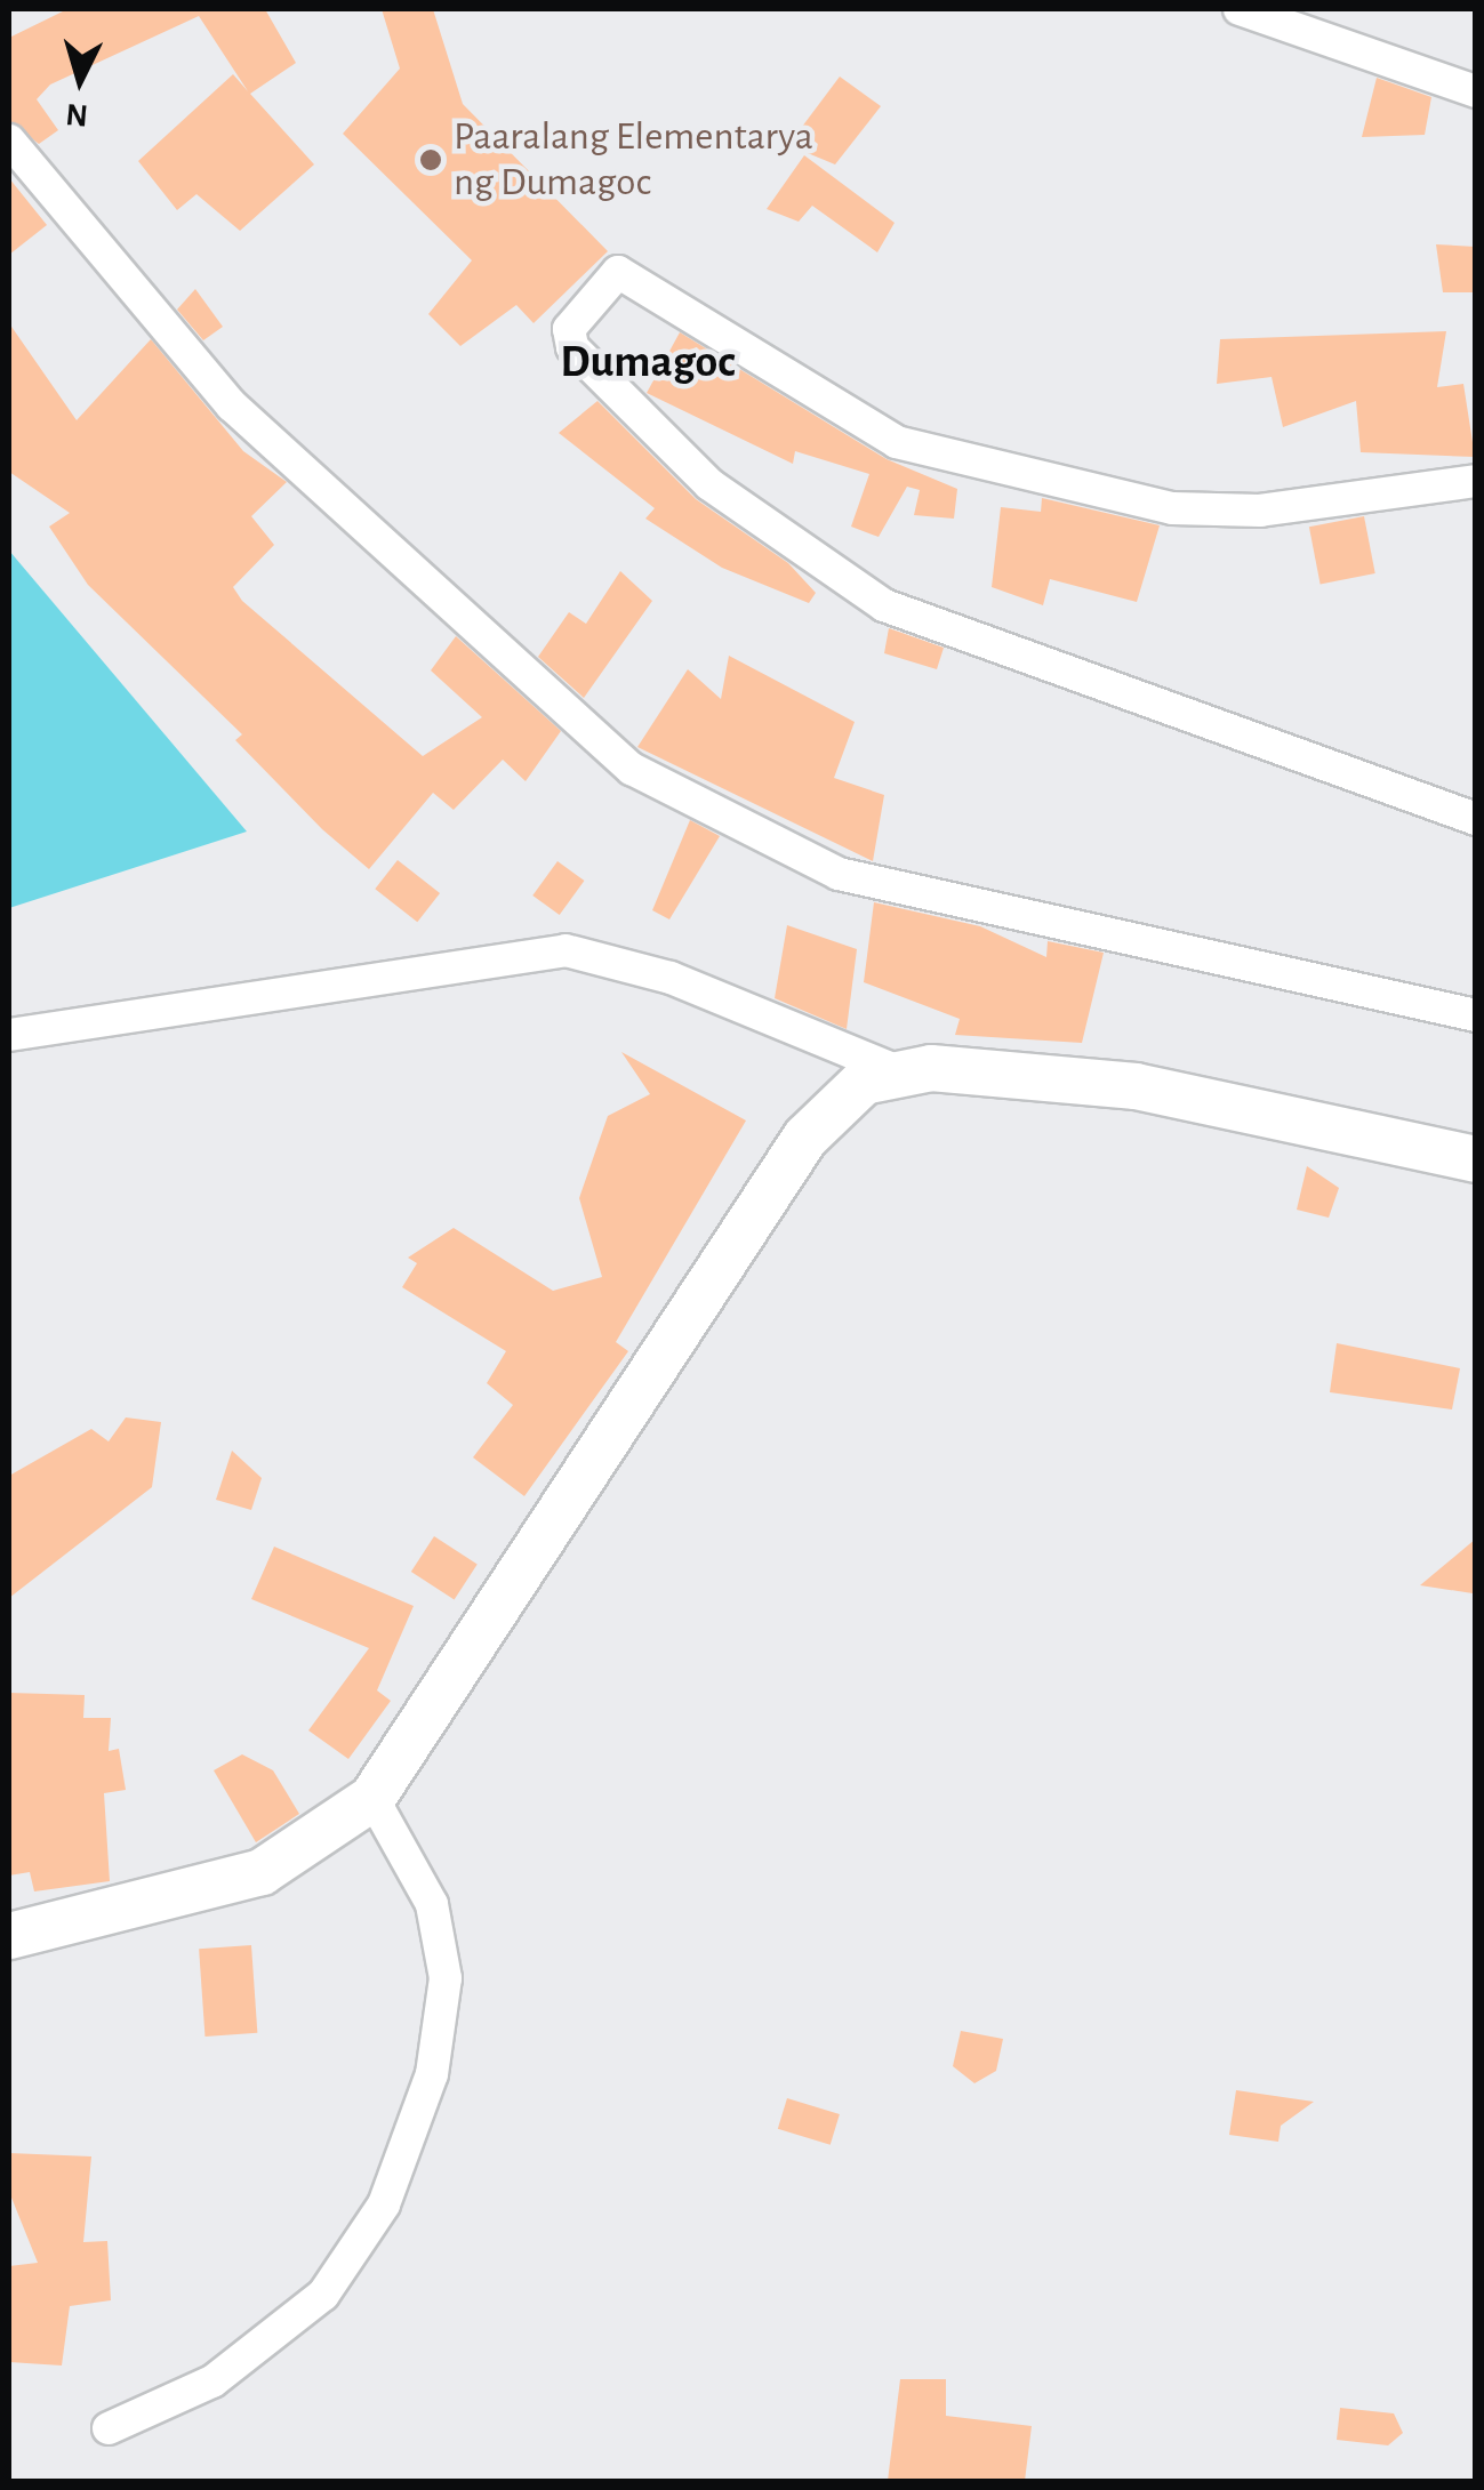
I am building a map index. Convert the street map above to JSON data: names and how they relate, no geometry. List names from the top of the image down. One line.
{"districts":["Dumagoc"],"places":["Paaralang Elementarya ng Dumagoc"],"north":"bottom"}
